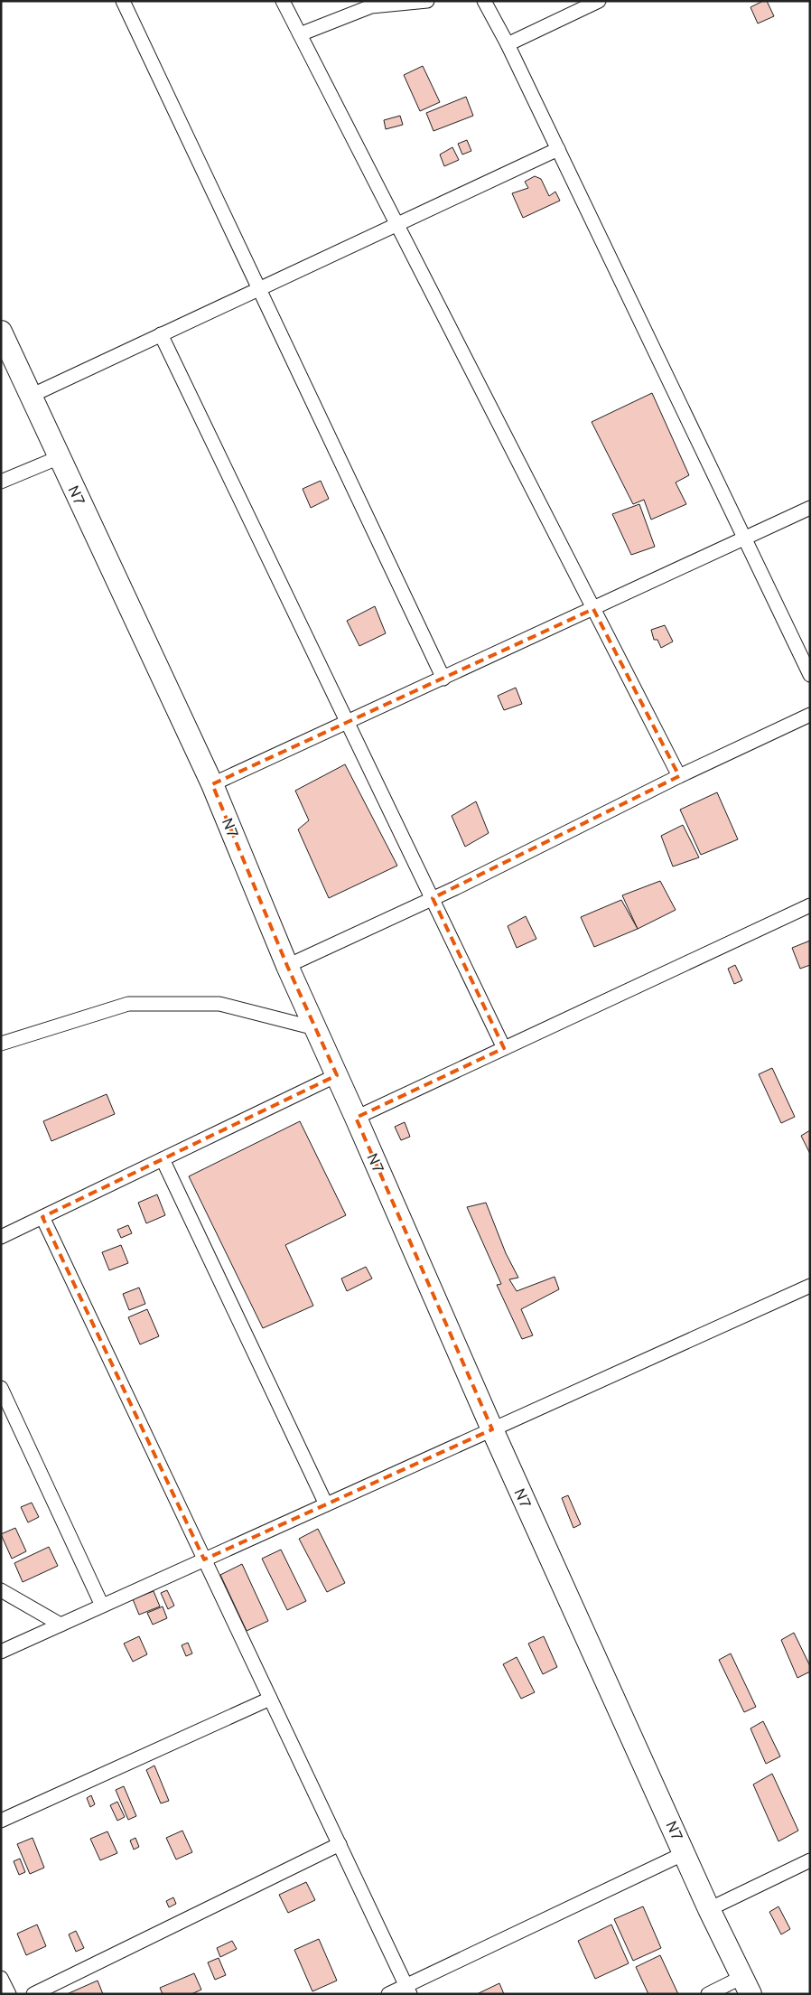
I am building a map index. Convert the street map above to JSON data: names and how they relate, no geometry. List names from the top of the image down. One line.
{"streets":{"main road":["N7"]}}
